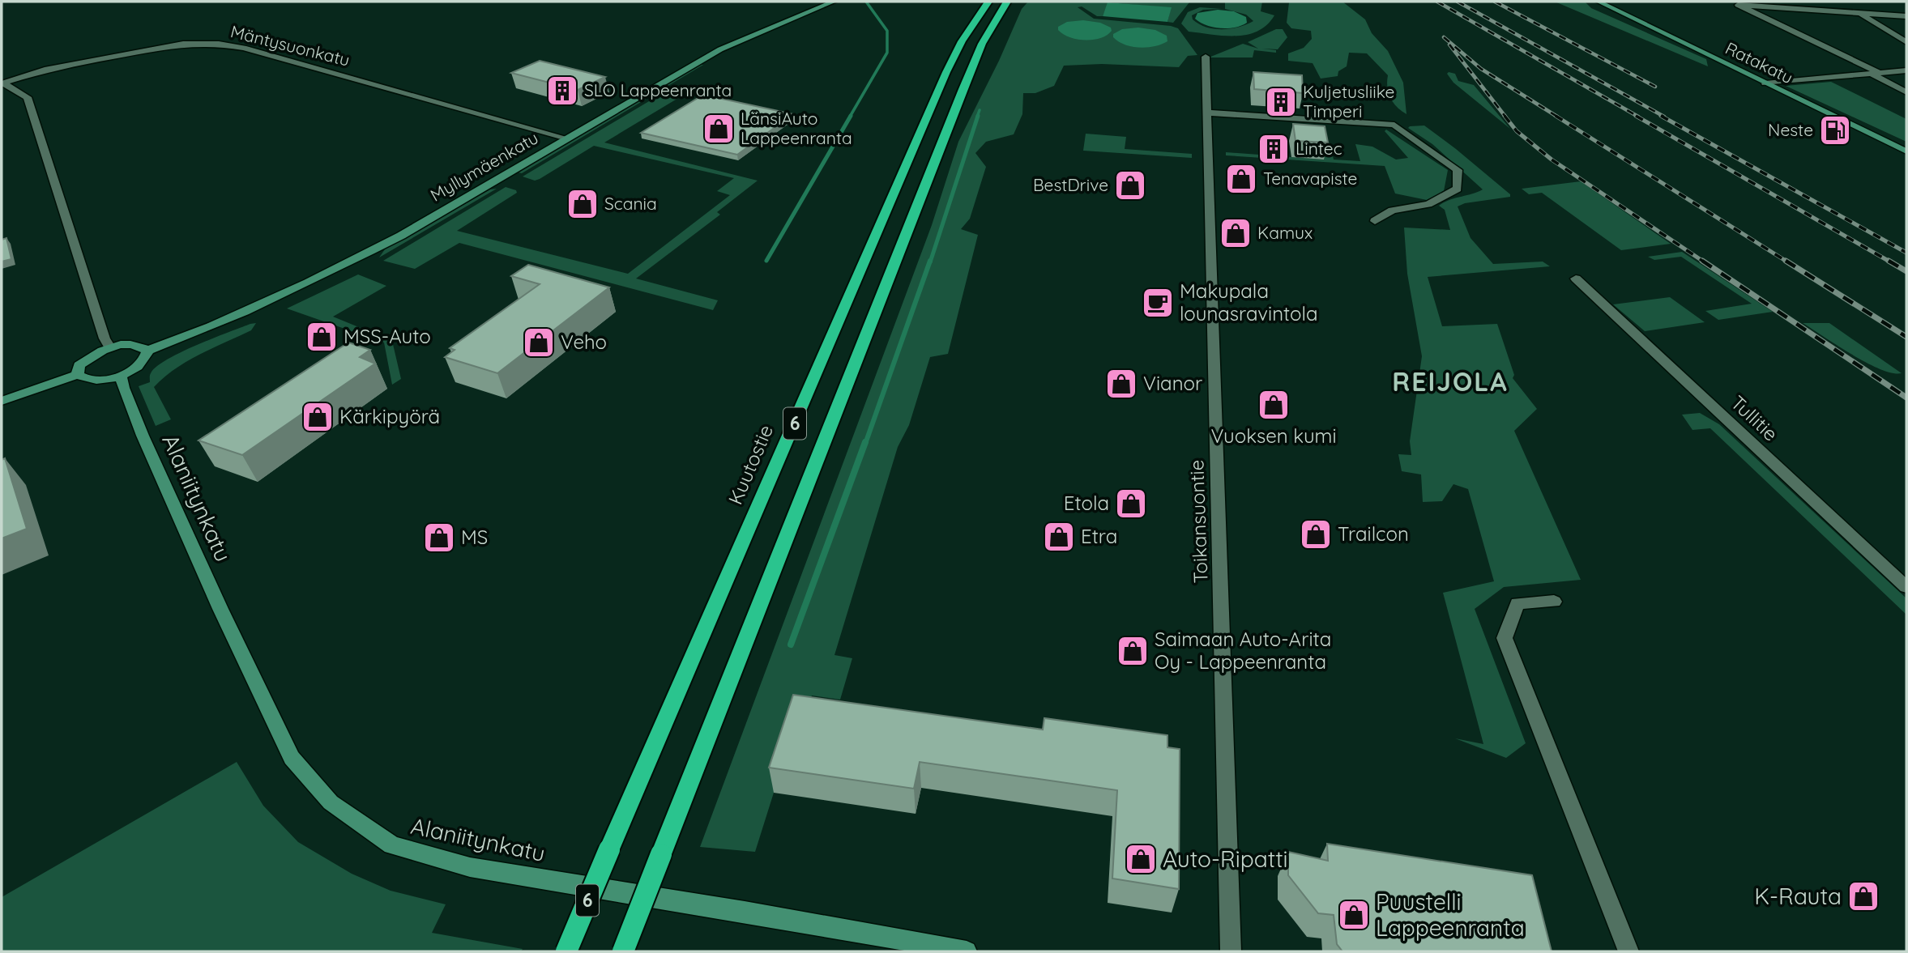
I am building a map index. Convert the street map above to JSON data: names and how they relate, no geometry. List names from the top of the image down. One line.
{"streets":{"highway":["6","Kuutostie"],"main road":["Ratakatu","Myllymäenkatu","Alaniitynkatu"],"street":["Mäntysuonkatu","Tullitie","Toikansuontie"]},"crossings":[["Mäntysuonkatu","Myllymäenkatu"]],"districts":["REIJOLA"],"places":{"building":["SLO Lappeenranta","Kuljetusliike Timperi","Lintec"],"shop":["LänsiAuto Lappeenranta","Tenavapiste","BestDrive","Scania","Kamux","MSS-Auto","Veho","Vianor","Vuoksen kumi","Kärkipyörä","Etola","Trailcon","Etra","MS","Saimaan Auto-Arita Oy - Lappeenranta","Auto-Ripatti","K-Rauta","Puustelli Lappeenranta"],"fuel station":["Neste"],"cafe":["Makupala lounasravintola"]}}
